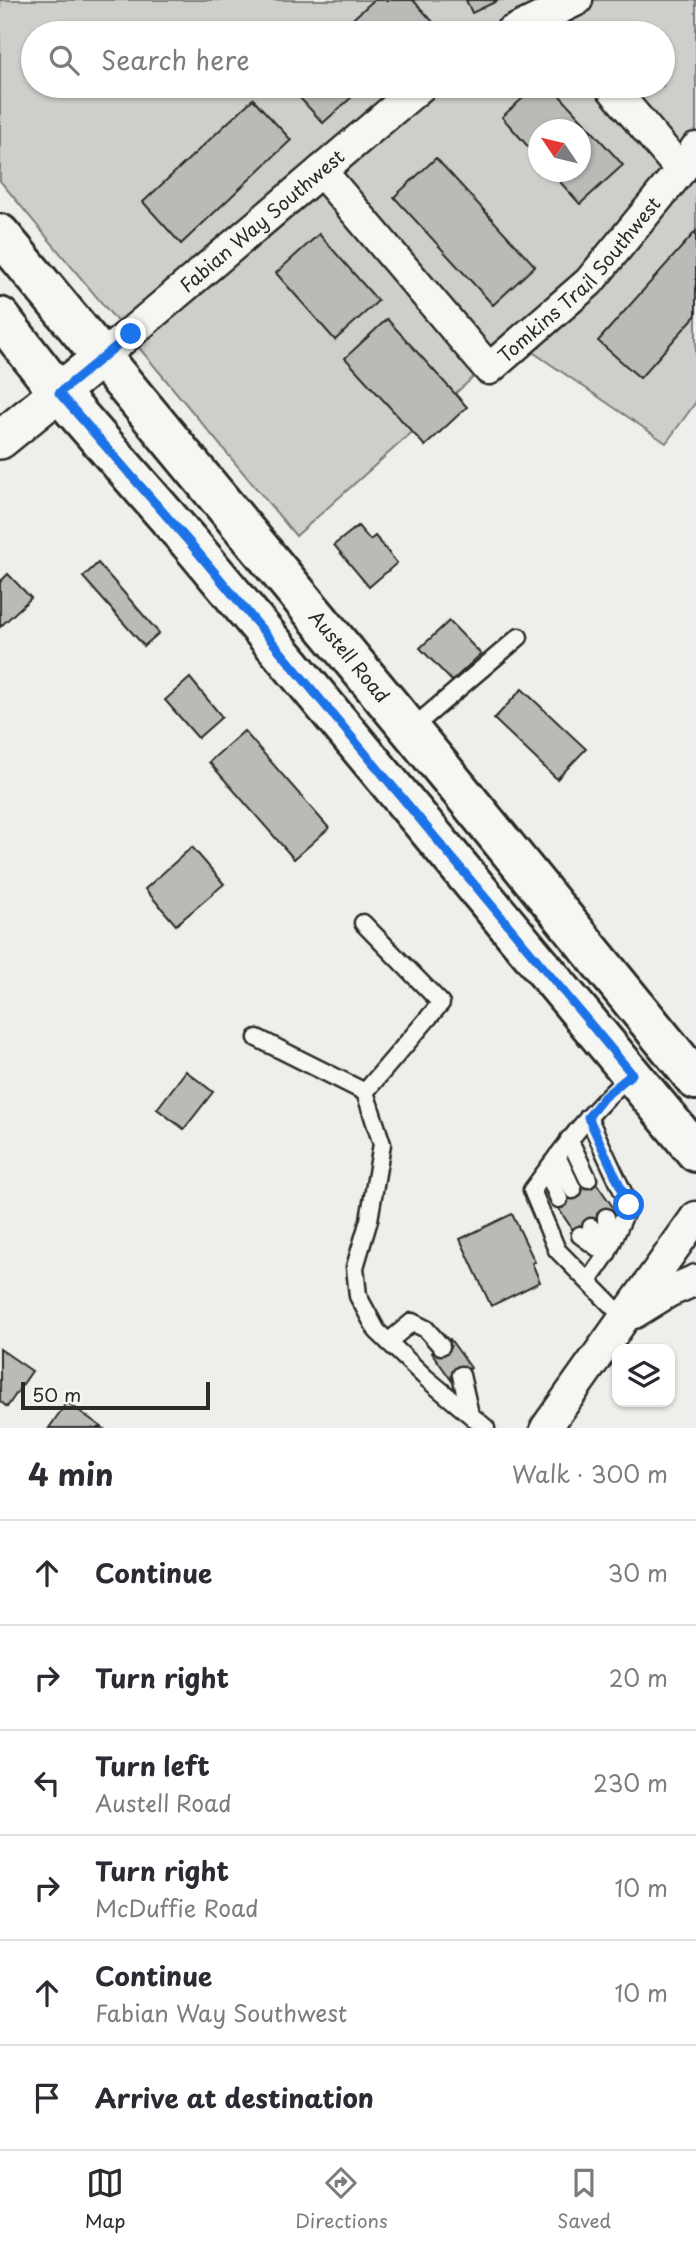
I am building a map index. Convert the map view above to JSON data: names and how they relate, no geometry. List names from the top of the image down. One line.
{"streets":{"main road":["Austell Road"],"street":["Fabian Way Southwest","Tomkins Trail Southwest"]},"crossings":[["Fabian Way Southwest","Tomkins Trail Southwest"],["Fabian Way Southwest","Austell Road"]],"scale_bar":"50 m","north":"top left","page":{"search":"Search here","scale":"50 m","heading":["4 min","Walk · 300 m"],"list":[["Continue","30 m"],["Turn right","20 m"],["Turn left","Austell Road","230 m"],["Turn right","McDuffie Road","10 m"],["Continue","Fabian Way Southwest","10 m"],"Arrive at destination"],"nav":["Map","Directions","Saved"]}}
